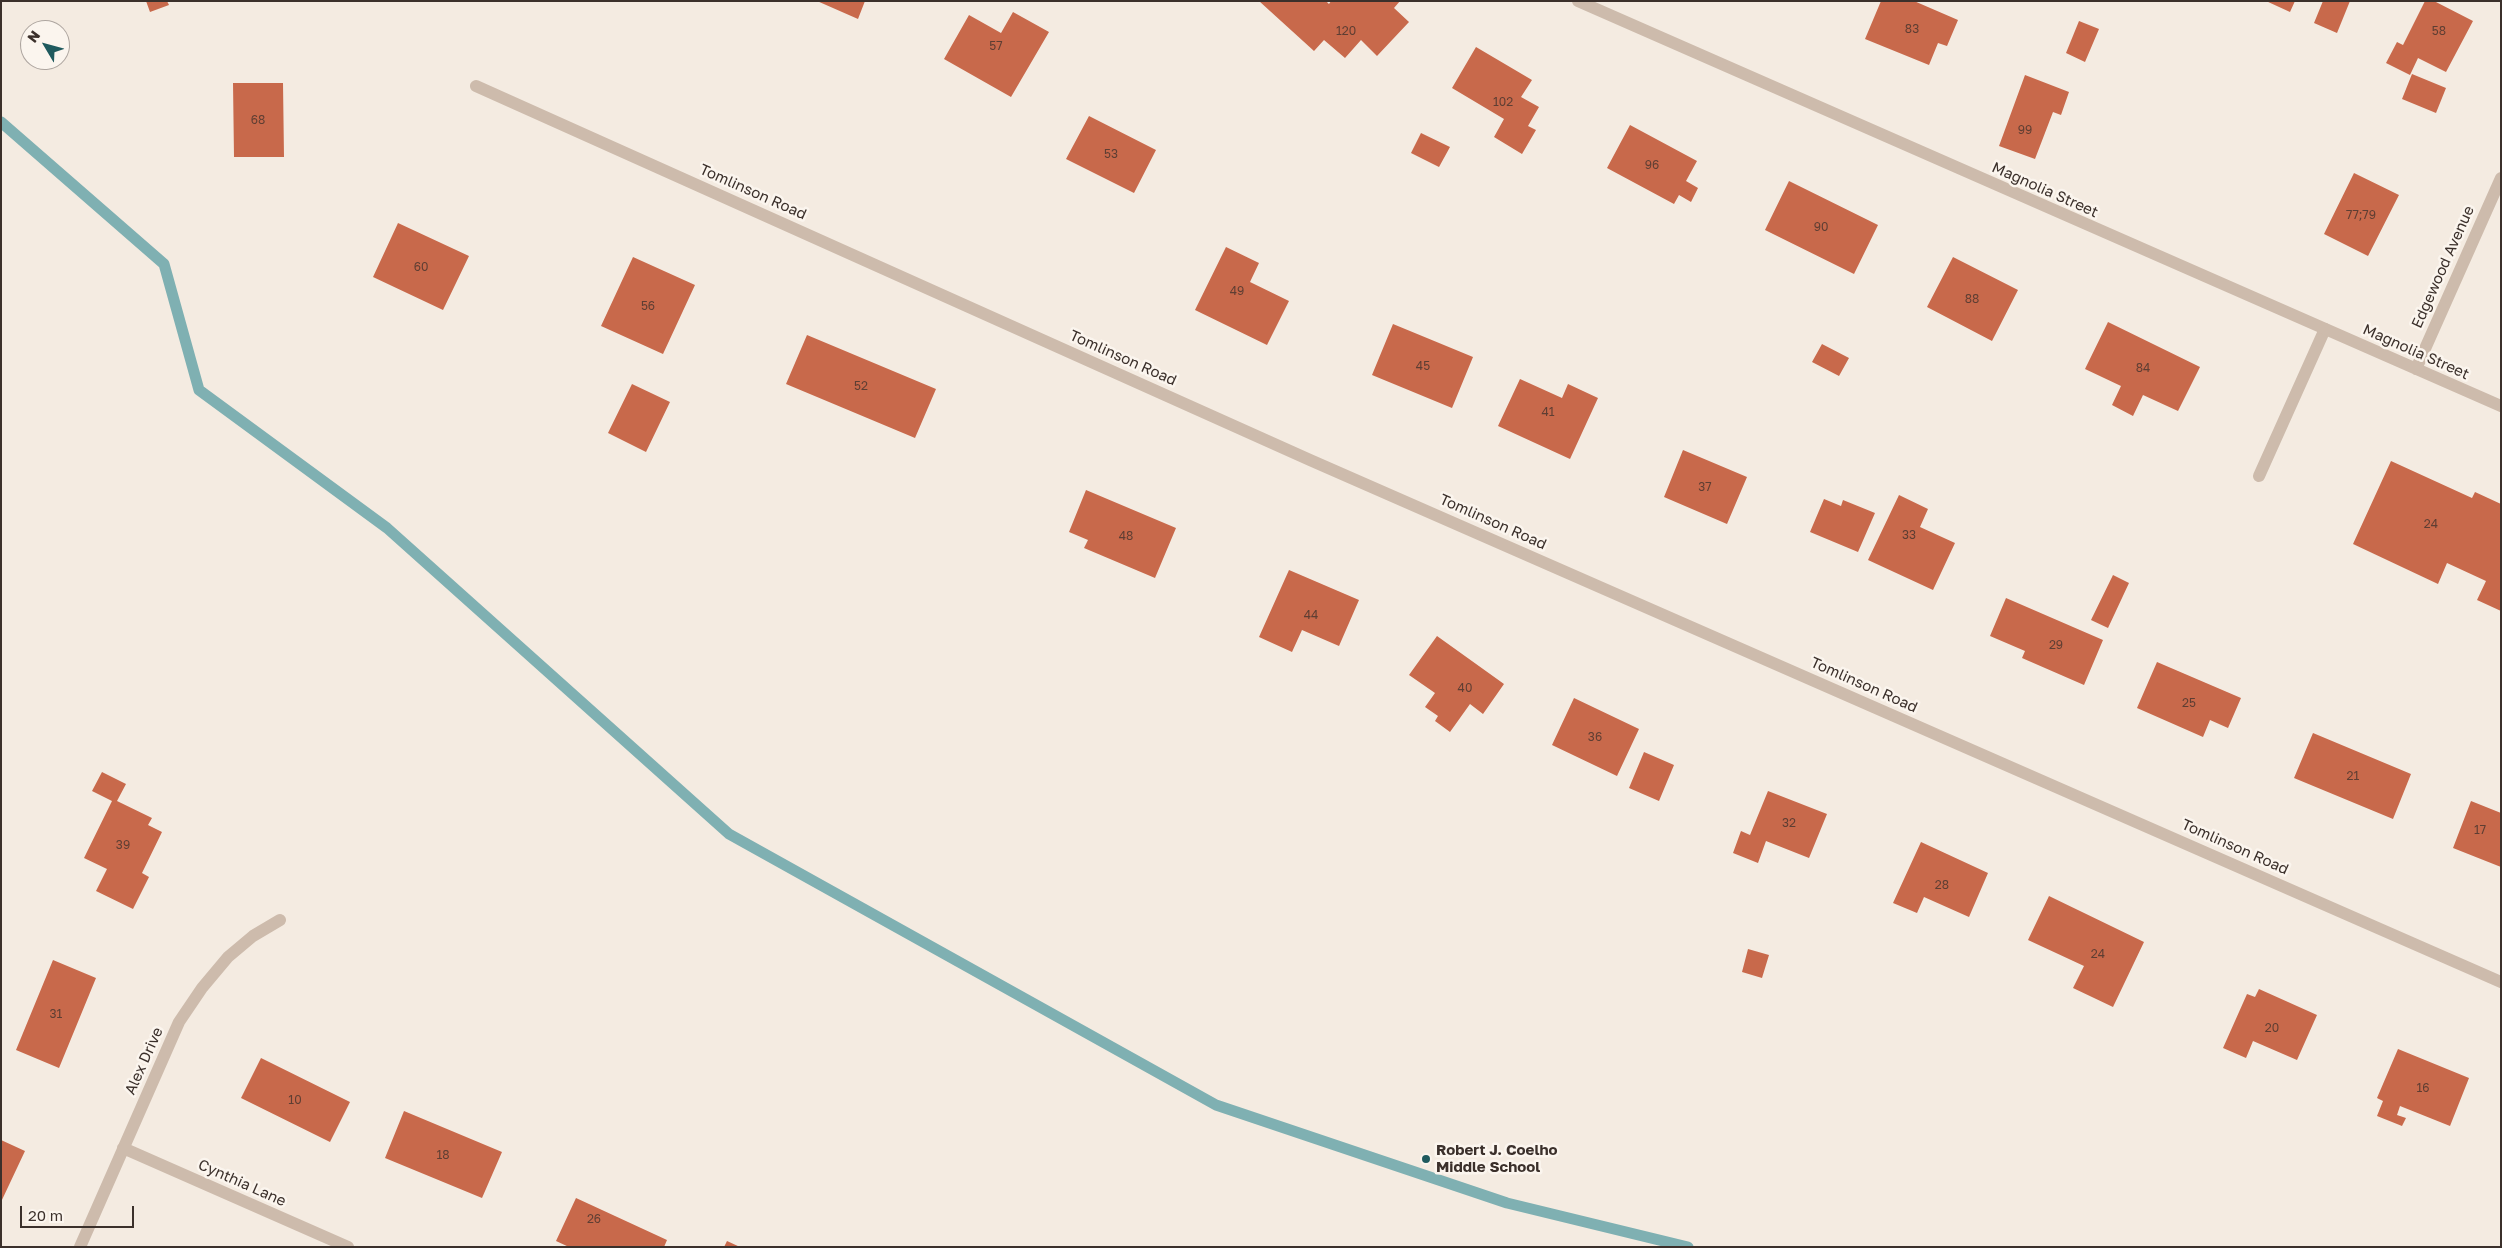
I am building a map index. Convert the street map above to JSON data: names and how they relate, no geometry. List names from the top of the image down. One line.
{"streets":{"street":["Magnolia Street","Tomlinson Road","Edgewood Avenue","Alex Drive","Cynthia Lane"]},"crossings":[["Magnolia Street","Edgewood Avenue"],["Alex Drive","Cynthia Lane"]],"places":["Robert J. Coelho Middle School"],"house_numbers":["83","120","58","57","102","68","99","53","96","77;79","90","60","49","88","56","45","84","52","41","37","24","33","48","44","29","40","25","36","21","32","17","39","28","24","31","20","16","10","18","26"],"scale_bar":"20 m","north":"top left"}
